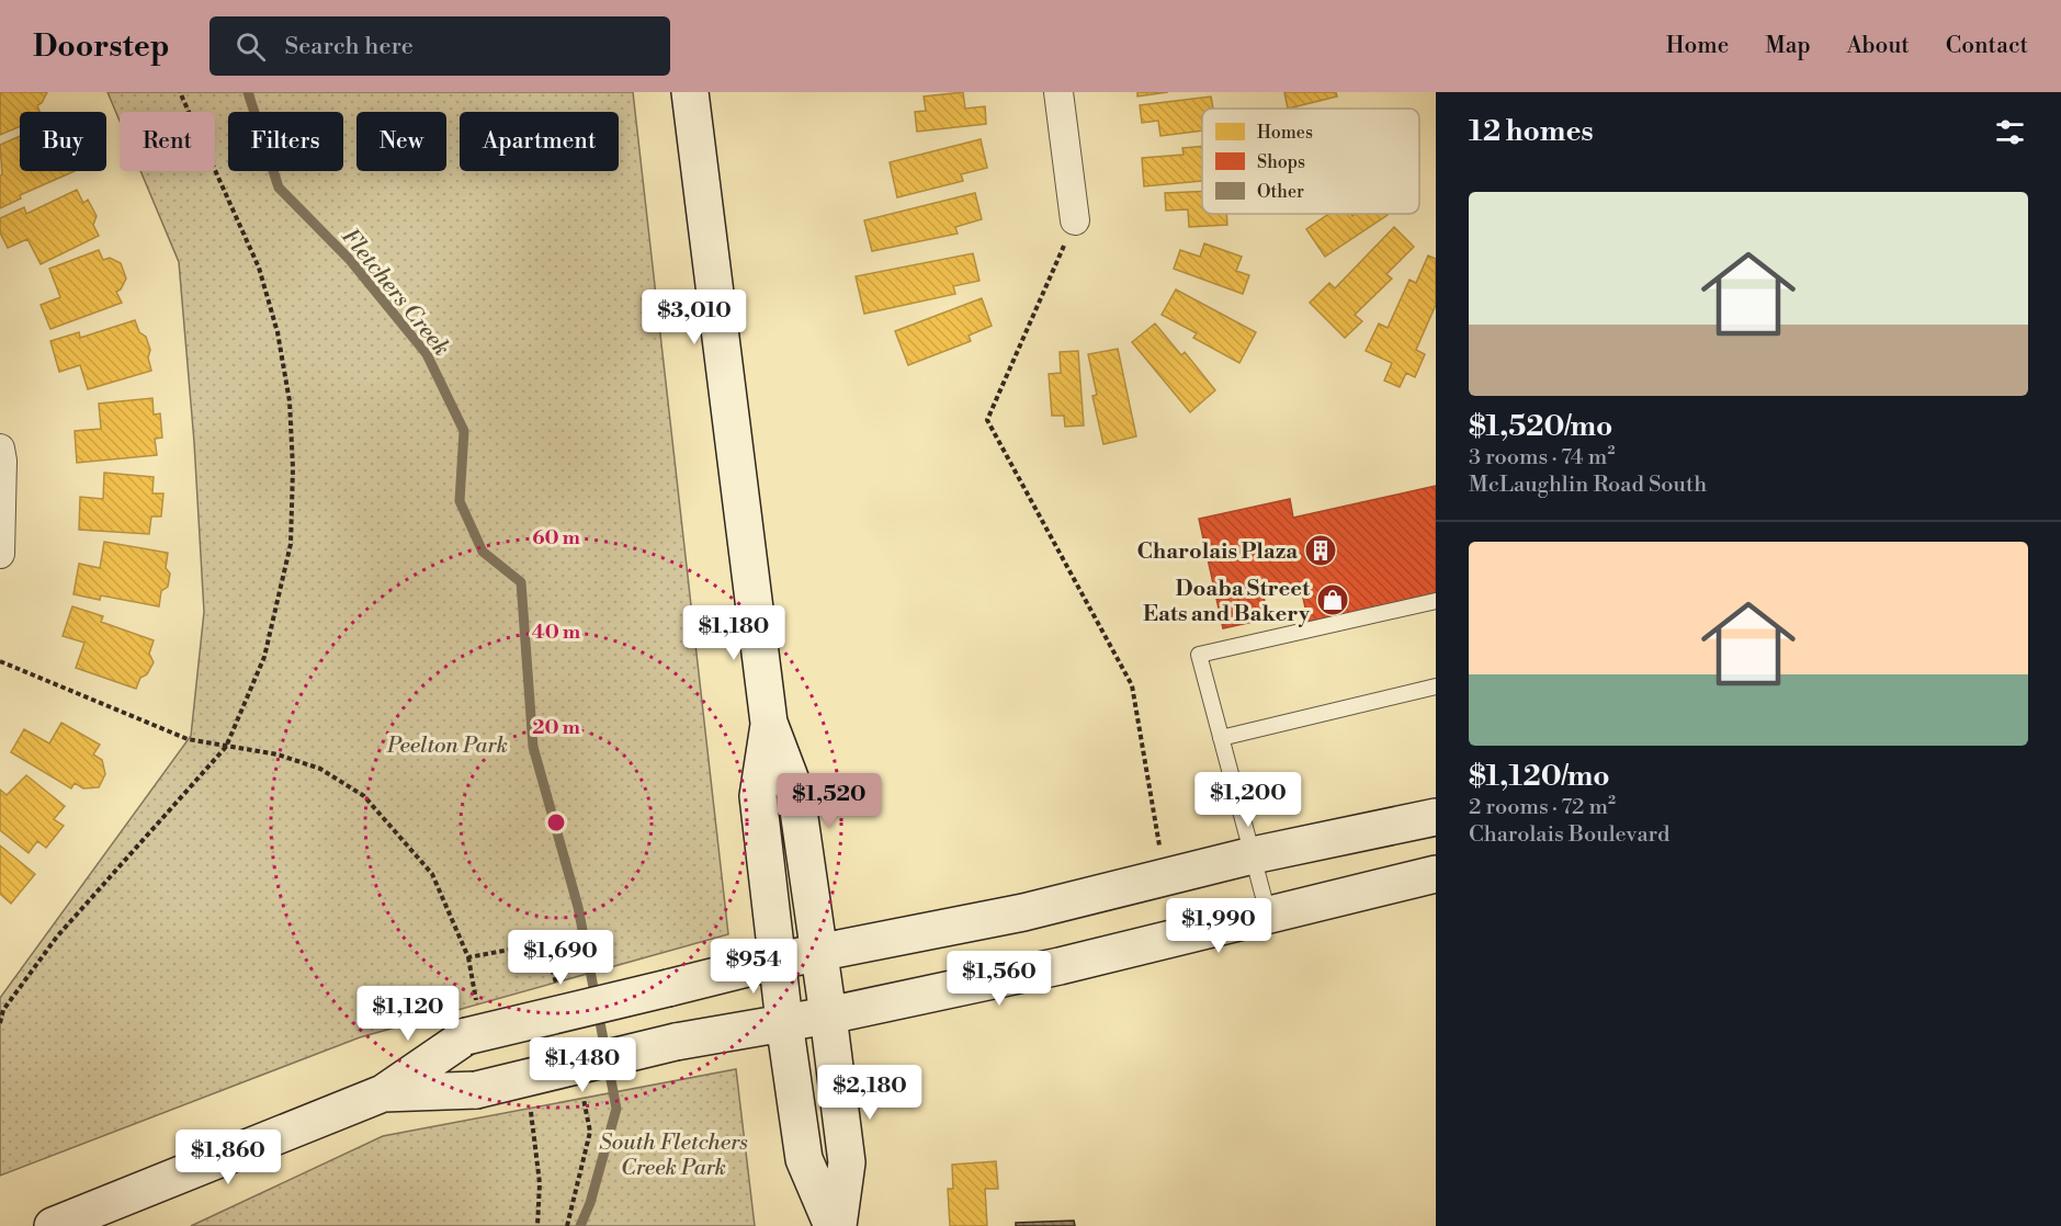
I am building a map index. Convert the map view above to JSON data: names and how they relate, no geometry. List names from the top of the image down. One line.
{"water":["Fletchers Creek"],"parks":["Peelton Park","South Fletchers Creek Park"],"places":{"building":["Charolais Plaza"],"shop":["Doaba Street Eats and Bakery"]},"legend":["Homes","Shops","Other"],"page":{"header":"Doorstep","search":"Search here","nav":["Home","Map","About","Contact"],"heading":"12 homes","chip":["Buy","Rent","Filters","New","Apartment"],"list":[{"name":"$1,520/mo","note":"3 rooms · 74 m² · McLaughlin Road South"},{"name":"$1,120/mo","note":"2 rooms · 72 m² · Charolais Boulevard"}],"price":["$3,010","$1,180","$1,200","$1,520","$1,990","$1,690","$954","$1,560","$1,120","$1,480","$2,180","$1,860"]},"rings":["60 m","40 m","20 m"]}
